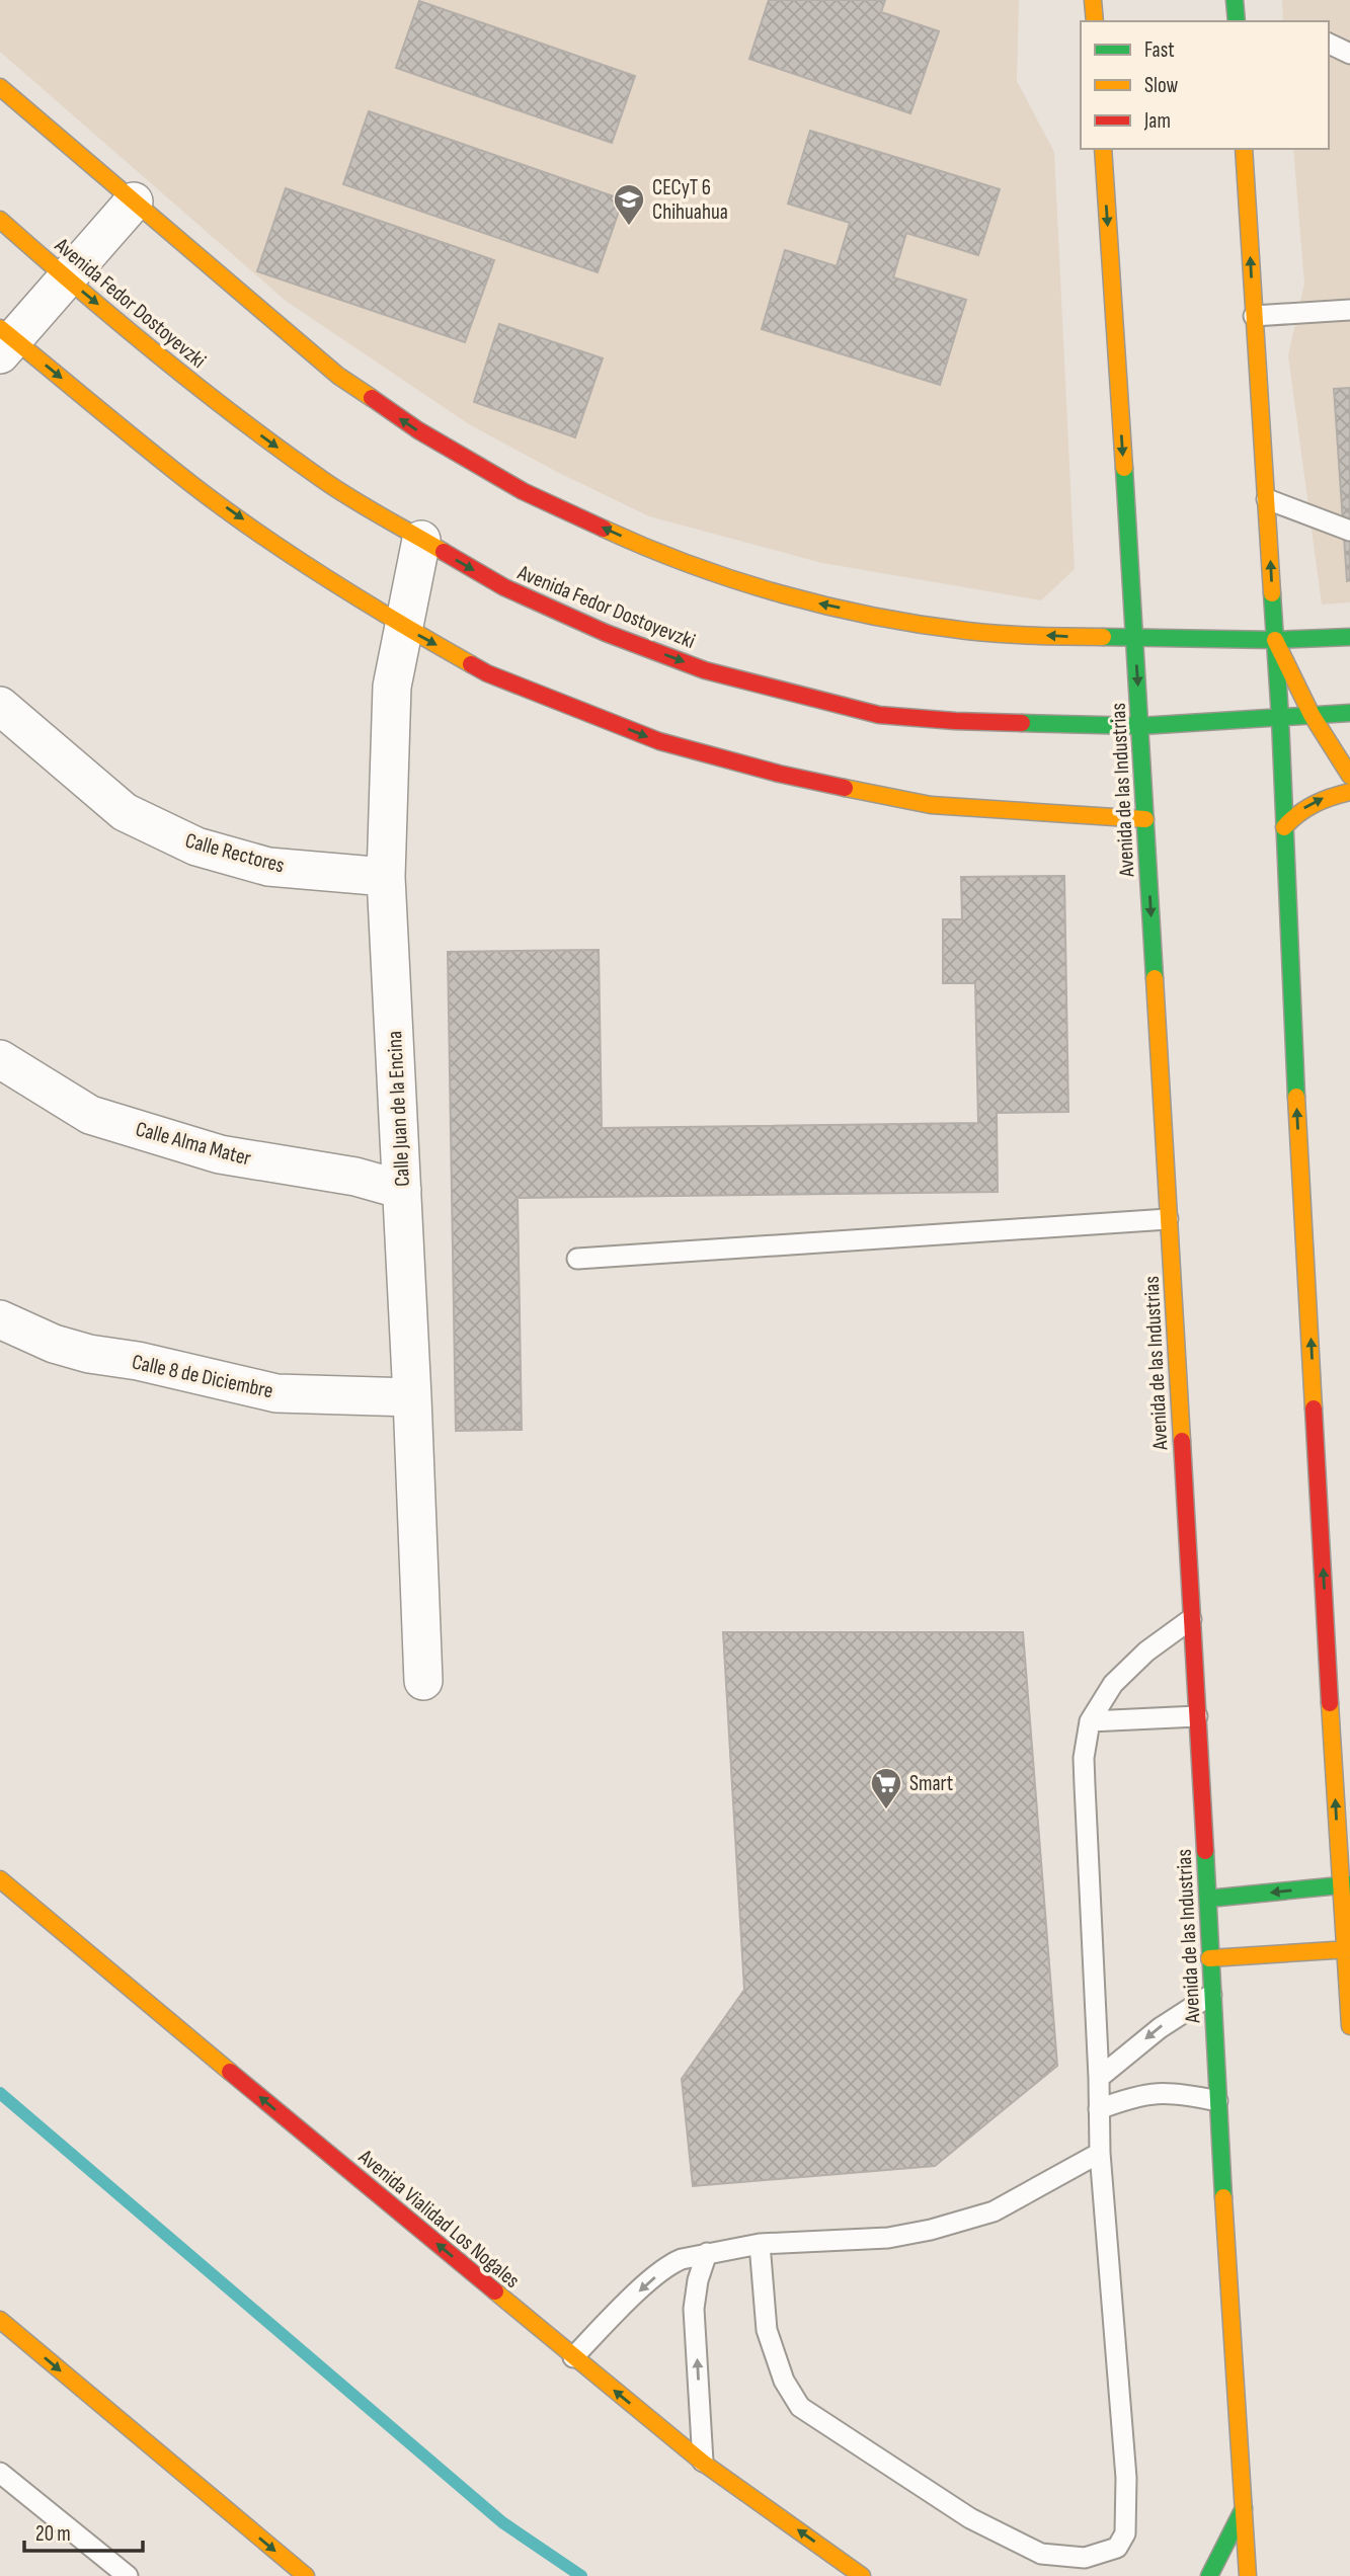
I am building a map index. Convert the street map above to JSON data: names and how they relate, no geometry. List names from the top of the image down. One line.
{"streets":{"main road":["Avenida Fedor Dostoyevzki","Avenida de las Industrias","Avenida Vialidad Los Nogales"],"street":["Calle Rectores","Calle Juan de la Encina","Calle Alma Mater","Calle 8 de Diciembre"]},"crossings":[["Avenida Fedor Dostoyevzki","Avenida de las Industrias"],["Avenida Fedor Dostoyevzki","Calle Juan de la Encina"],["Calle Rectores","Calle Juan de la Encina"],["Calle Juan de la Encina","Calle Alma Mater"],["Calle Juan de la Encina","Calle 8 de Diciembre"]],"one_way":["Avenida Vialidad Los Nogales"],"places":{"school or university":["CECyT 6 Chihuahua"],"supermarket":["Smart"]},"legend":["Fast","Slow","Jam"],"scale_bar":"20 m"}
